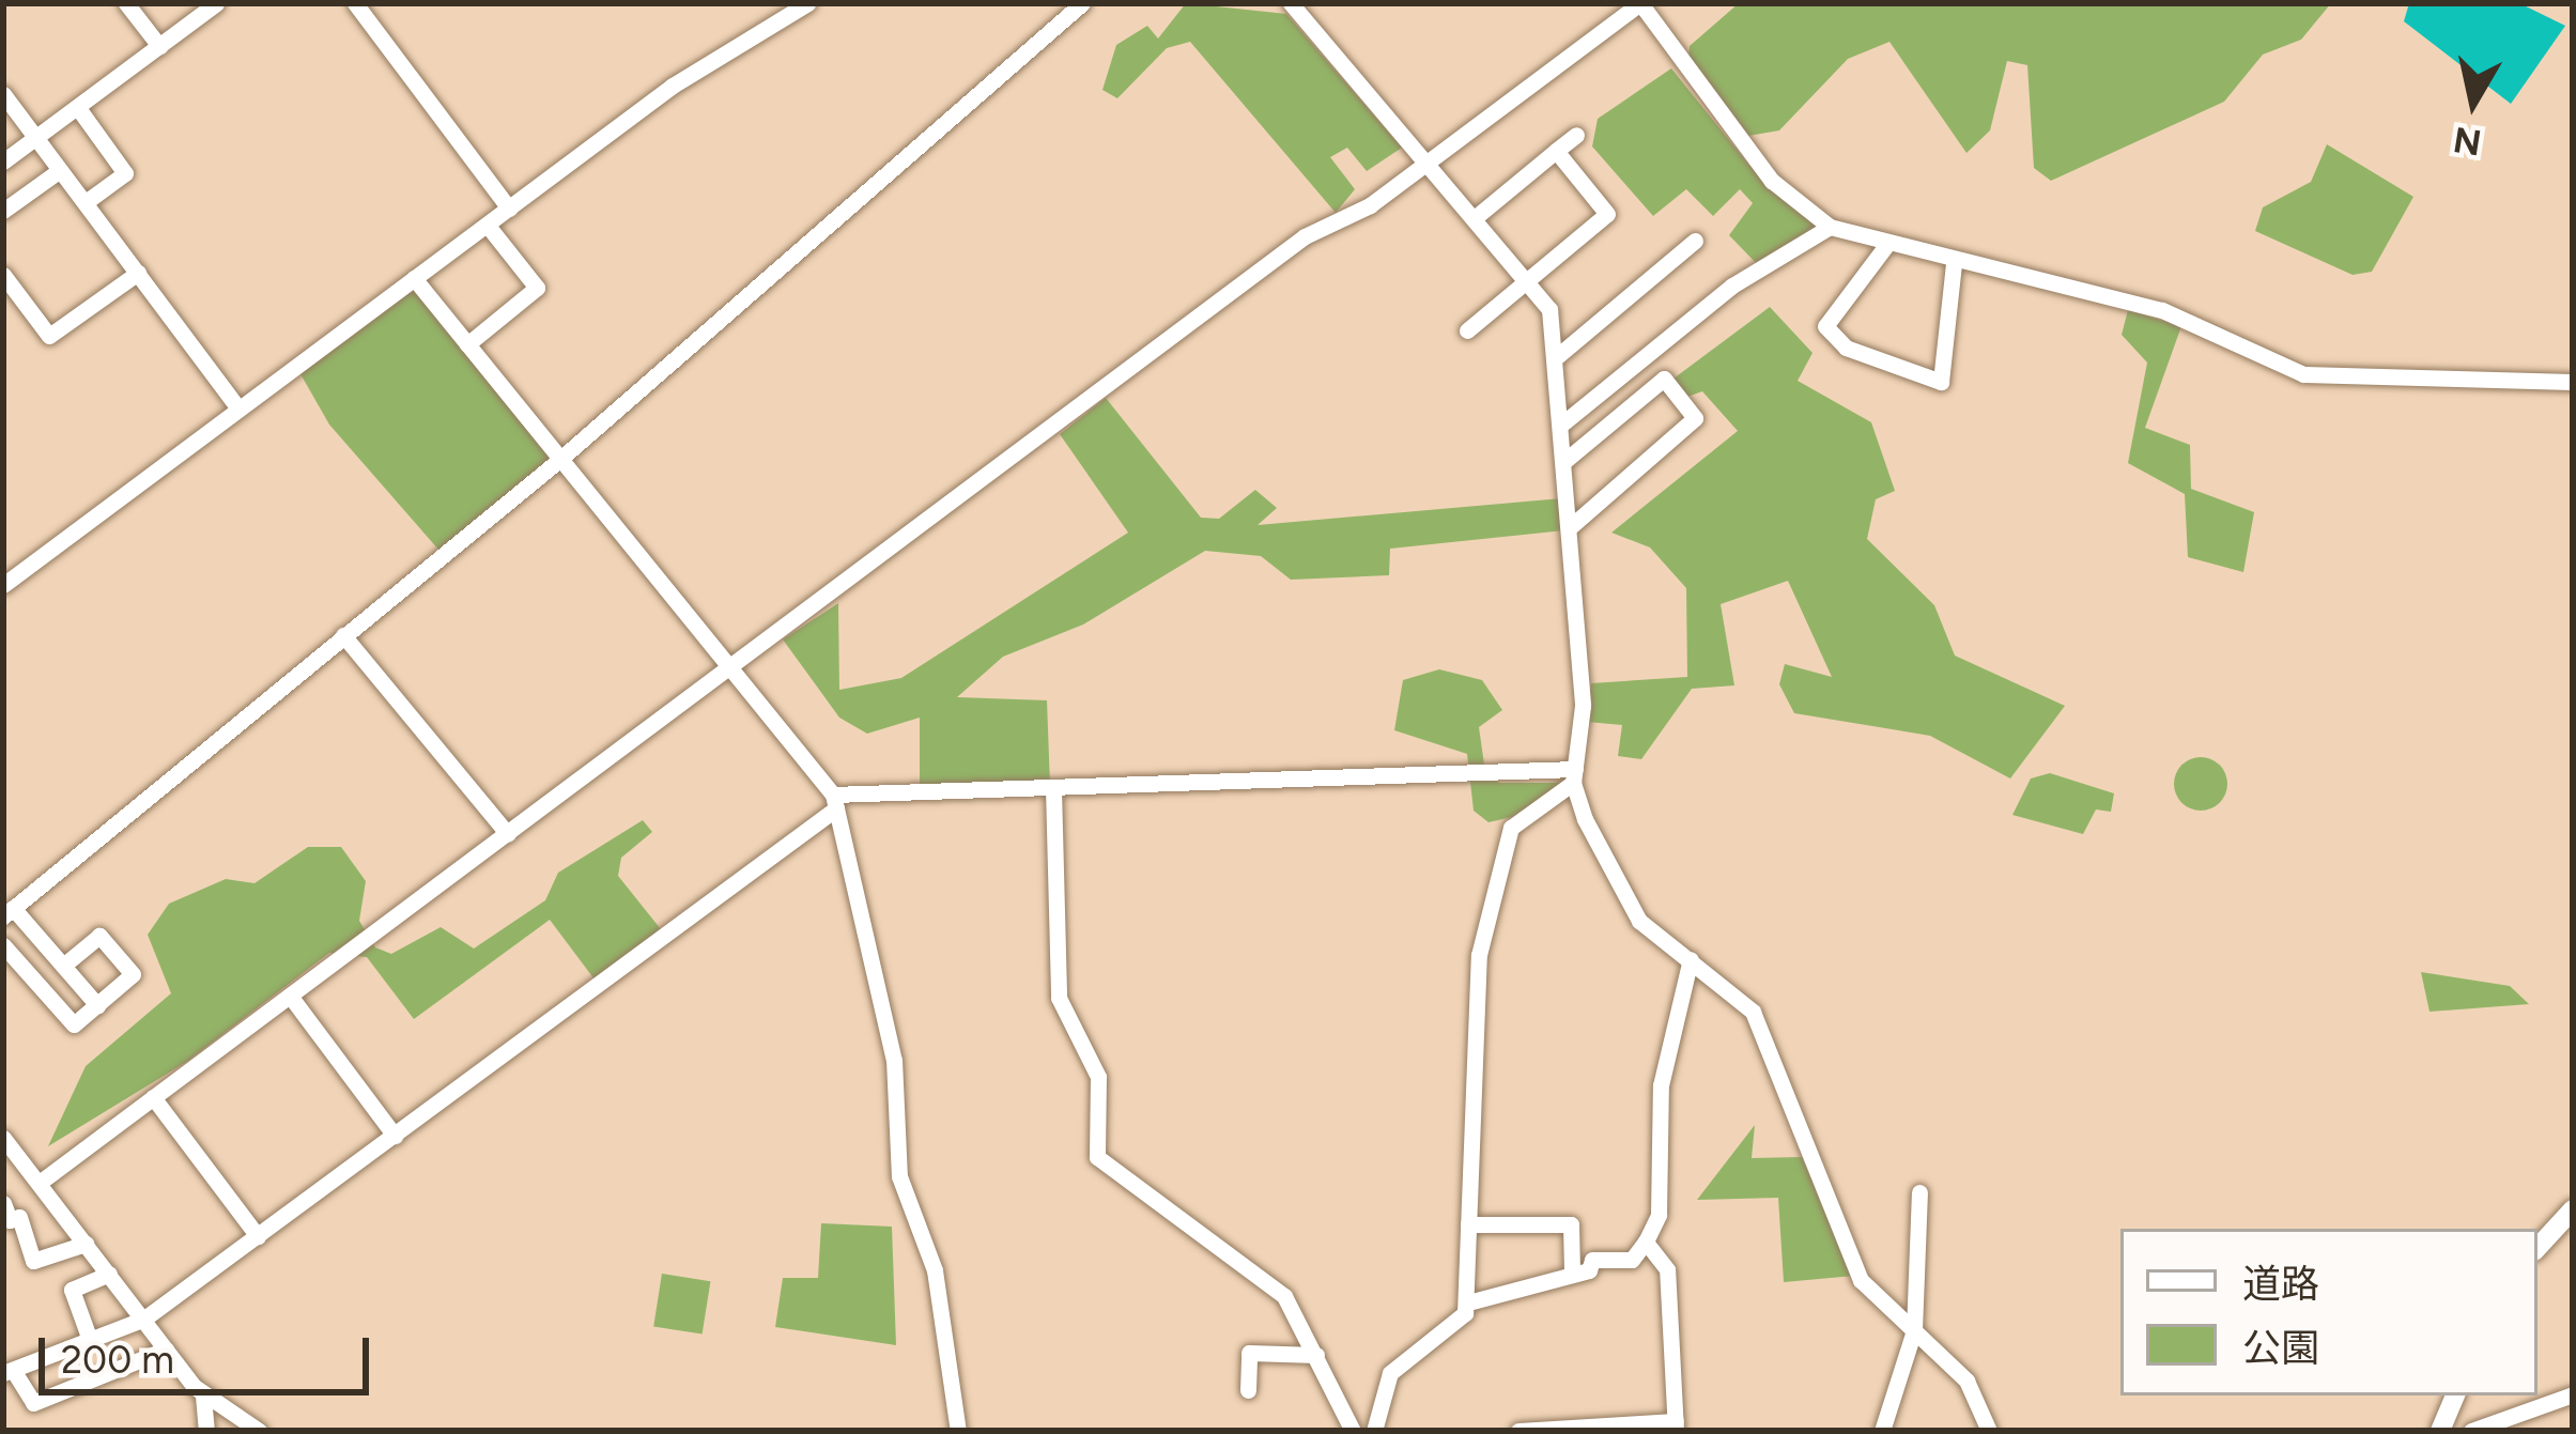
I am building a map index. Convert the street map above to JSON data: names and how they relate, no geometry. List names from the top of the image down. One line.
{"legend":["道路","公園"],"scale_bar":"200 m","north":"bottom"}
